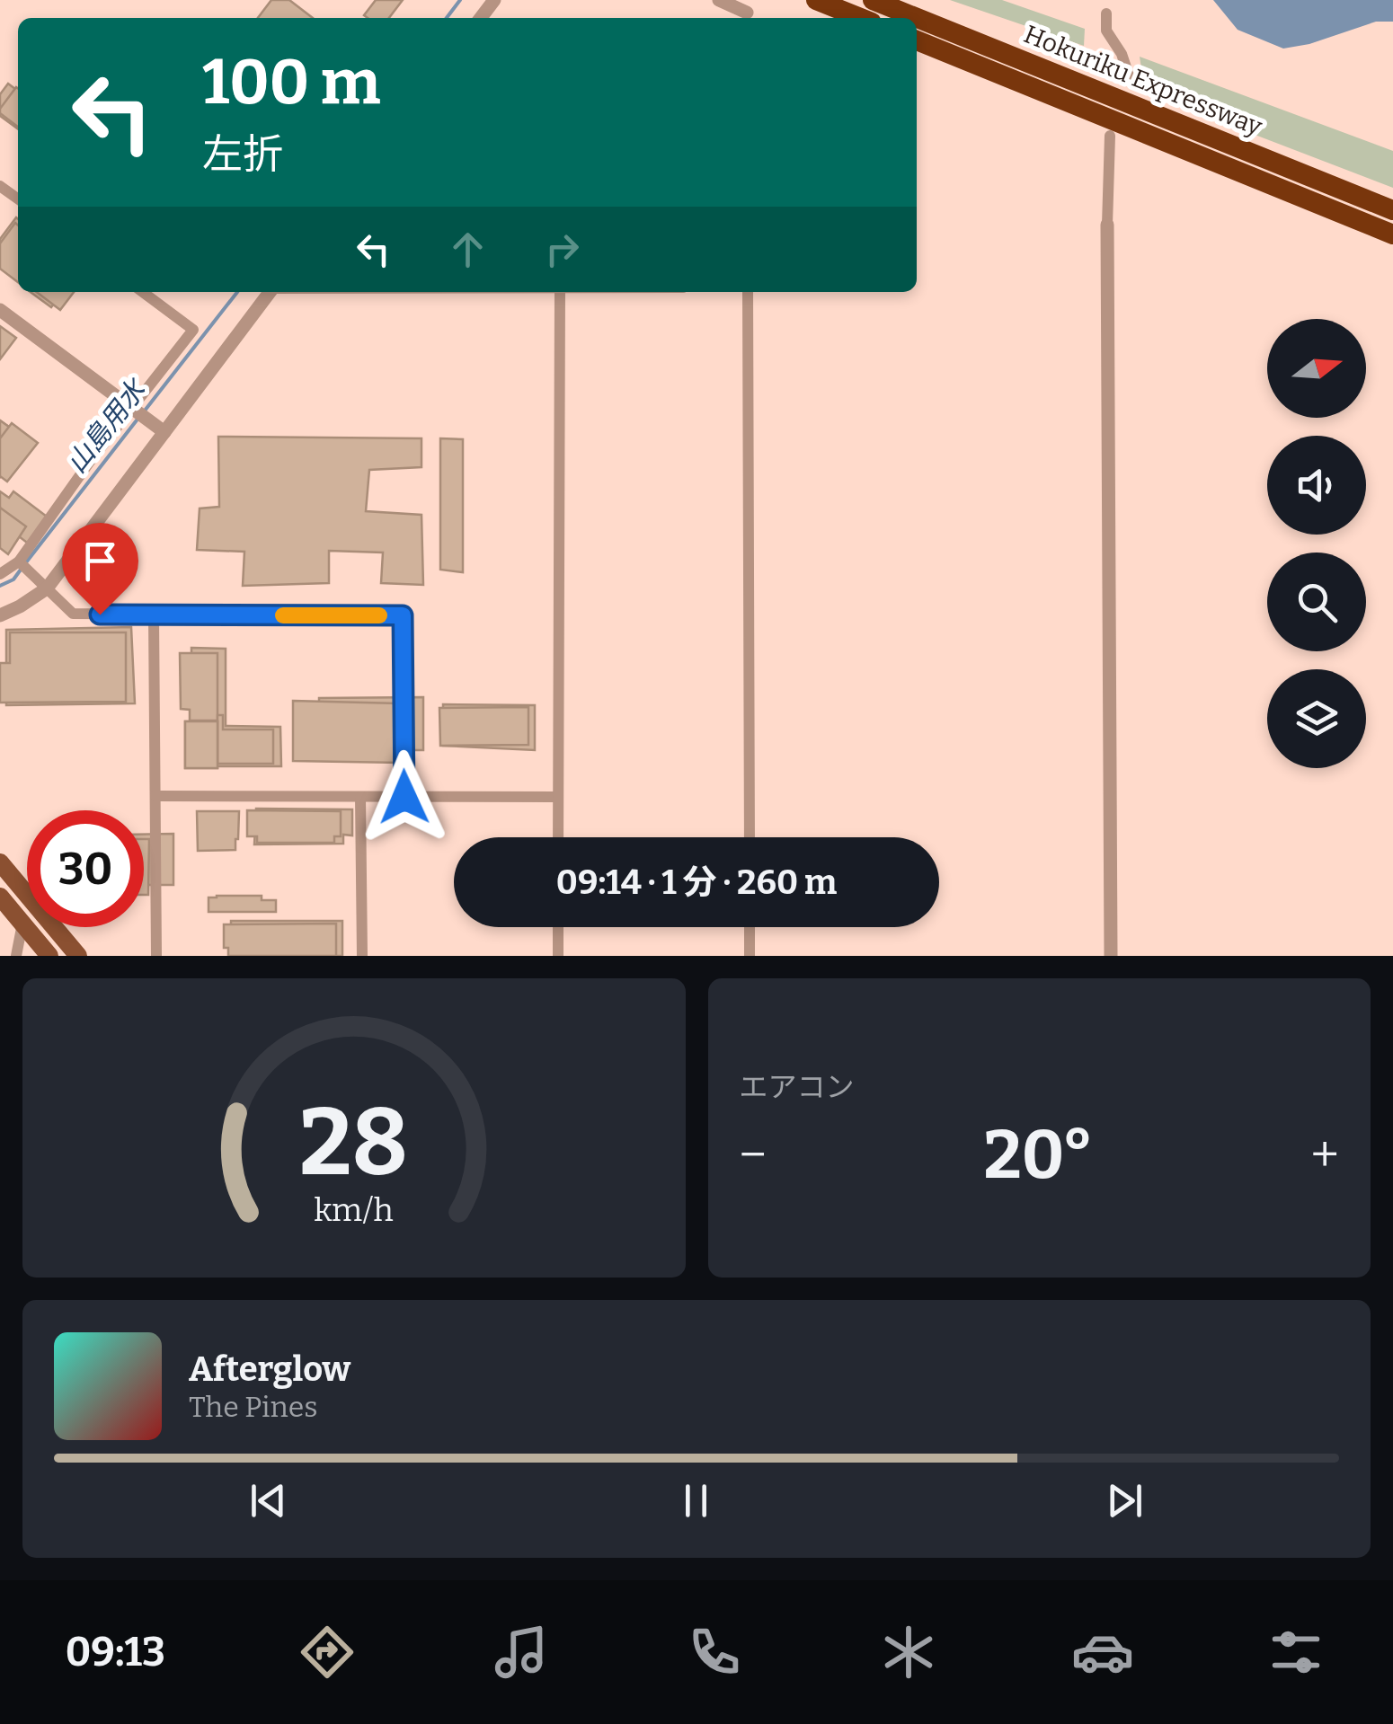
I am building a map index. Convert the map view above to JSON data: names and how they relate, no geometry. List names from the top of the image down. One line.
{"streets":{"highway":["Hokuriku Expressway"]},"water":["山島用水"],"north":"right","page":{"turn":["100 m","左折"],"limit":"30","trip":"09:14 · 1 分 · 260 m","tile":"エアコン","heat":["−","20°","+"],"song":["Afterglow","The Pines"],"tabs":"09:13","gauge":["28","km/h"]}}
